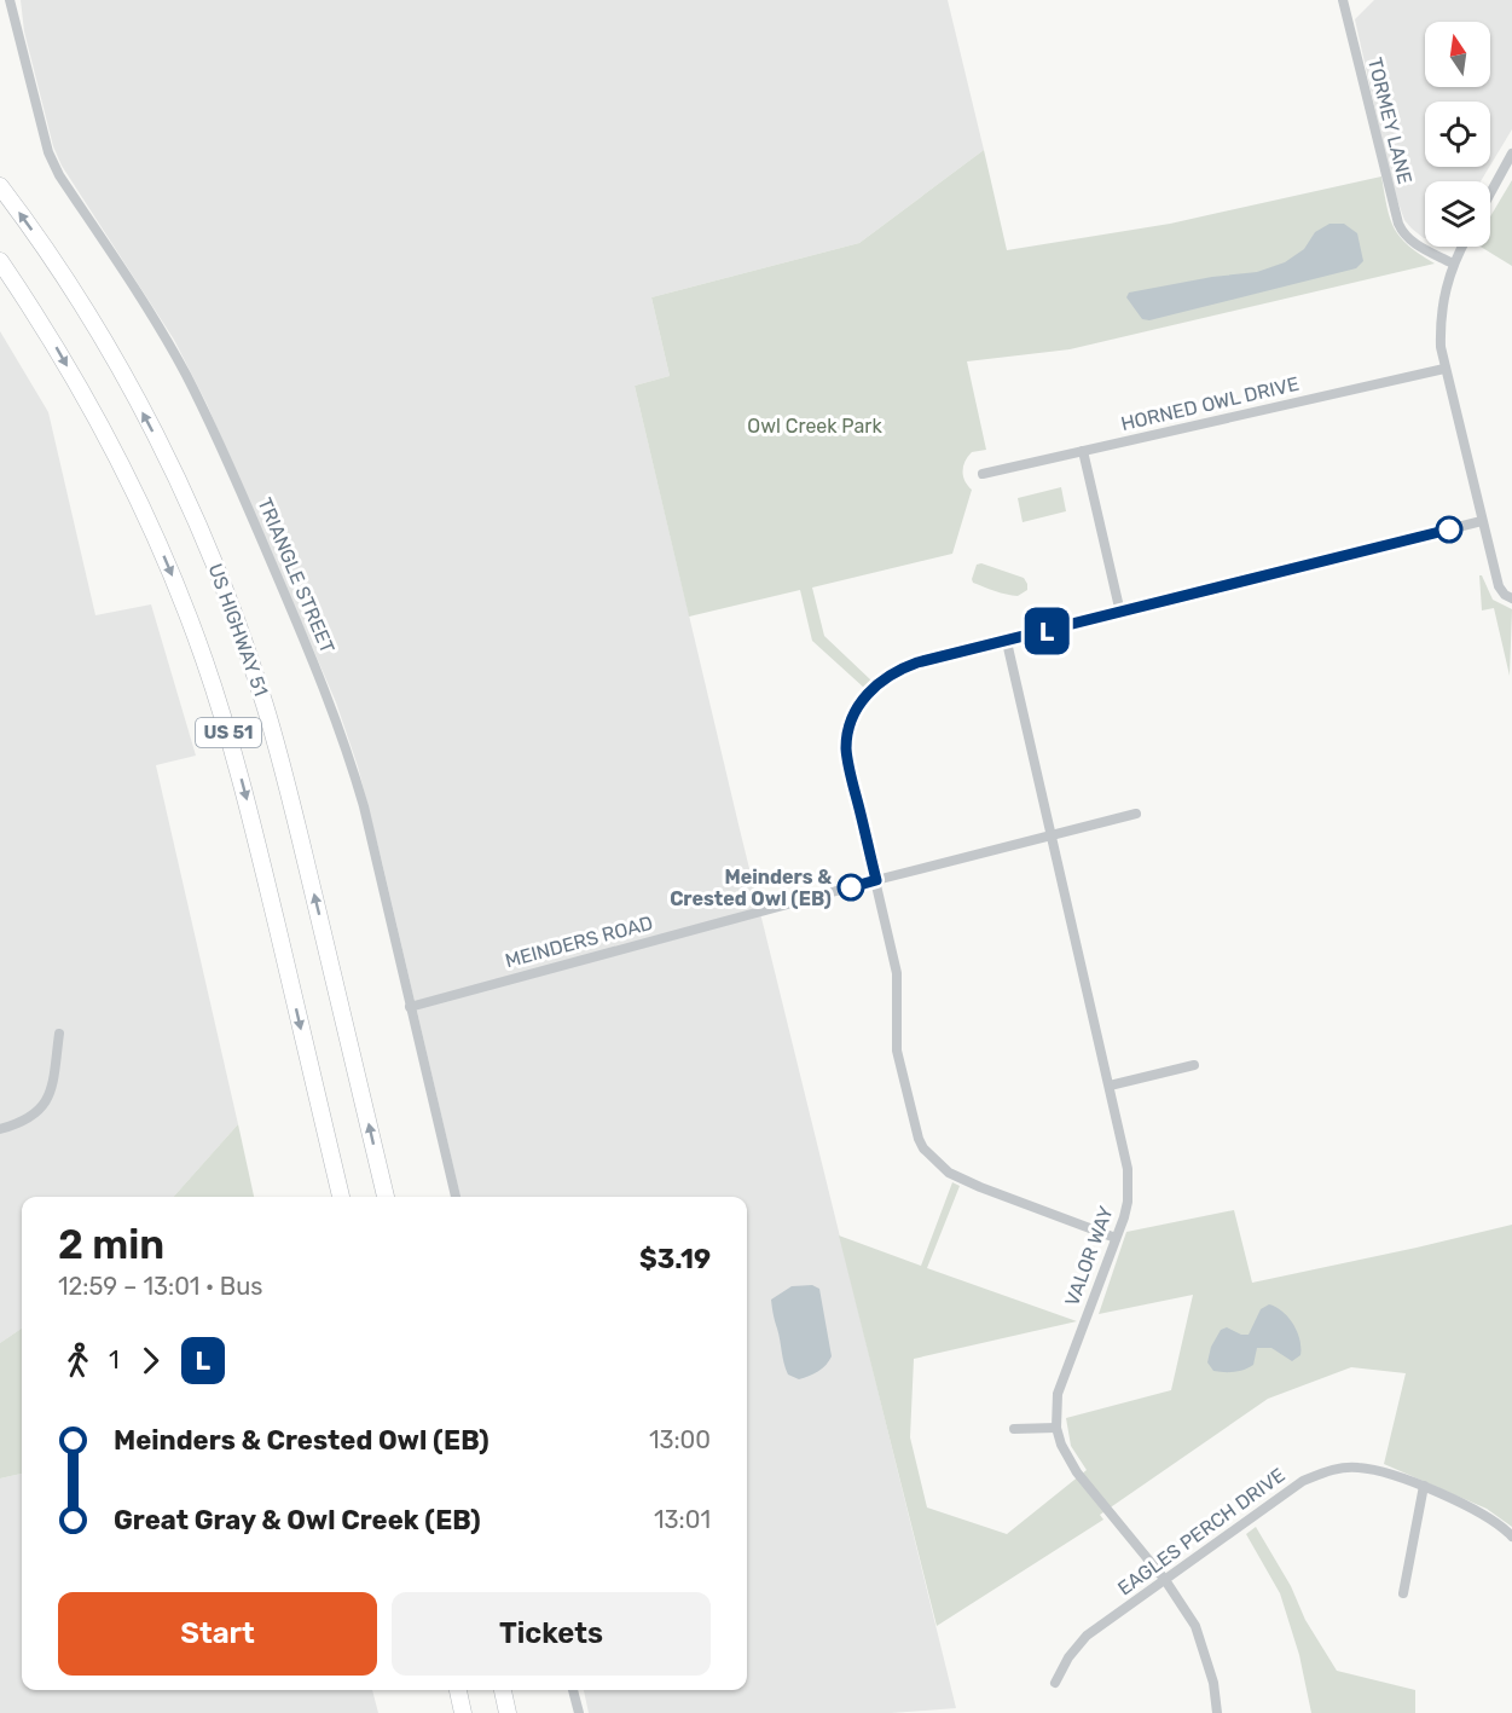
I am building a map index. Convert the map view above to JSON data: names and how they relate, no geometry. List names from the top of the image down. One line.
{"streets":{"main road":["US HIGHWAY 51","US 51"],"street":["TORMEY LANE","HORNED OWL DRIVE","TRIANGLE STREET","MEINDERS ROAD","VALOR WAY","EAGLES PERCH DRIVE"]},"crossings":[["TRIANGLE STREET","MEINDERS ROAD"],["MEINDERS ROAD","VALOR WAY"],["VALOR WAY","EAGLES PERCH DRIVE"]],"parks":["Owl Creek Park"],"places":["Meinders & Crested Owl (EB)"],"lines":["bus line L"],"north":"top","page":{"on_map":"L","heading":["2 min","12:59 – 13:01 · Bus","$3.19"],"legs":["1","L"],"list":[{"name":"Meinders & Crested Owl (EB)","value":"13:00"},{"name":"Great Gray & Owl Creek (EB)","value":"13:01"}],"buttons":["Start","Tickets"]}}
